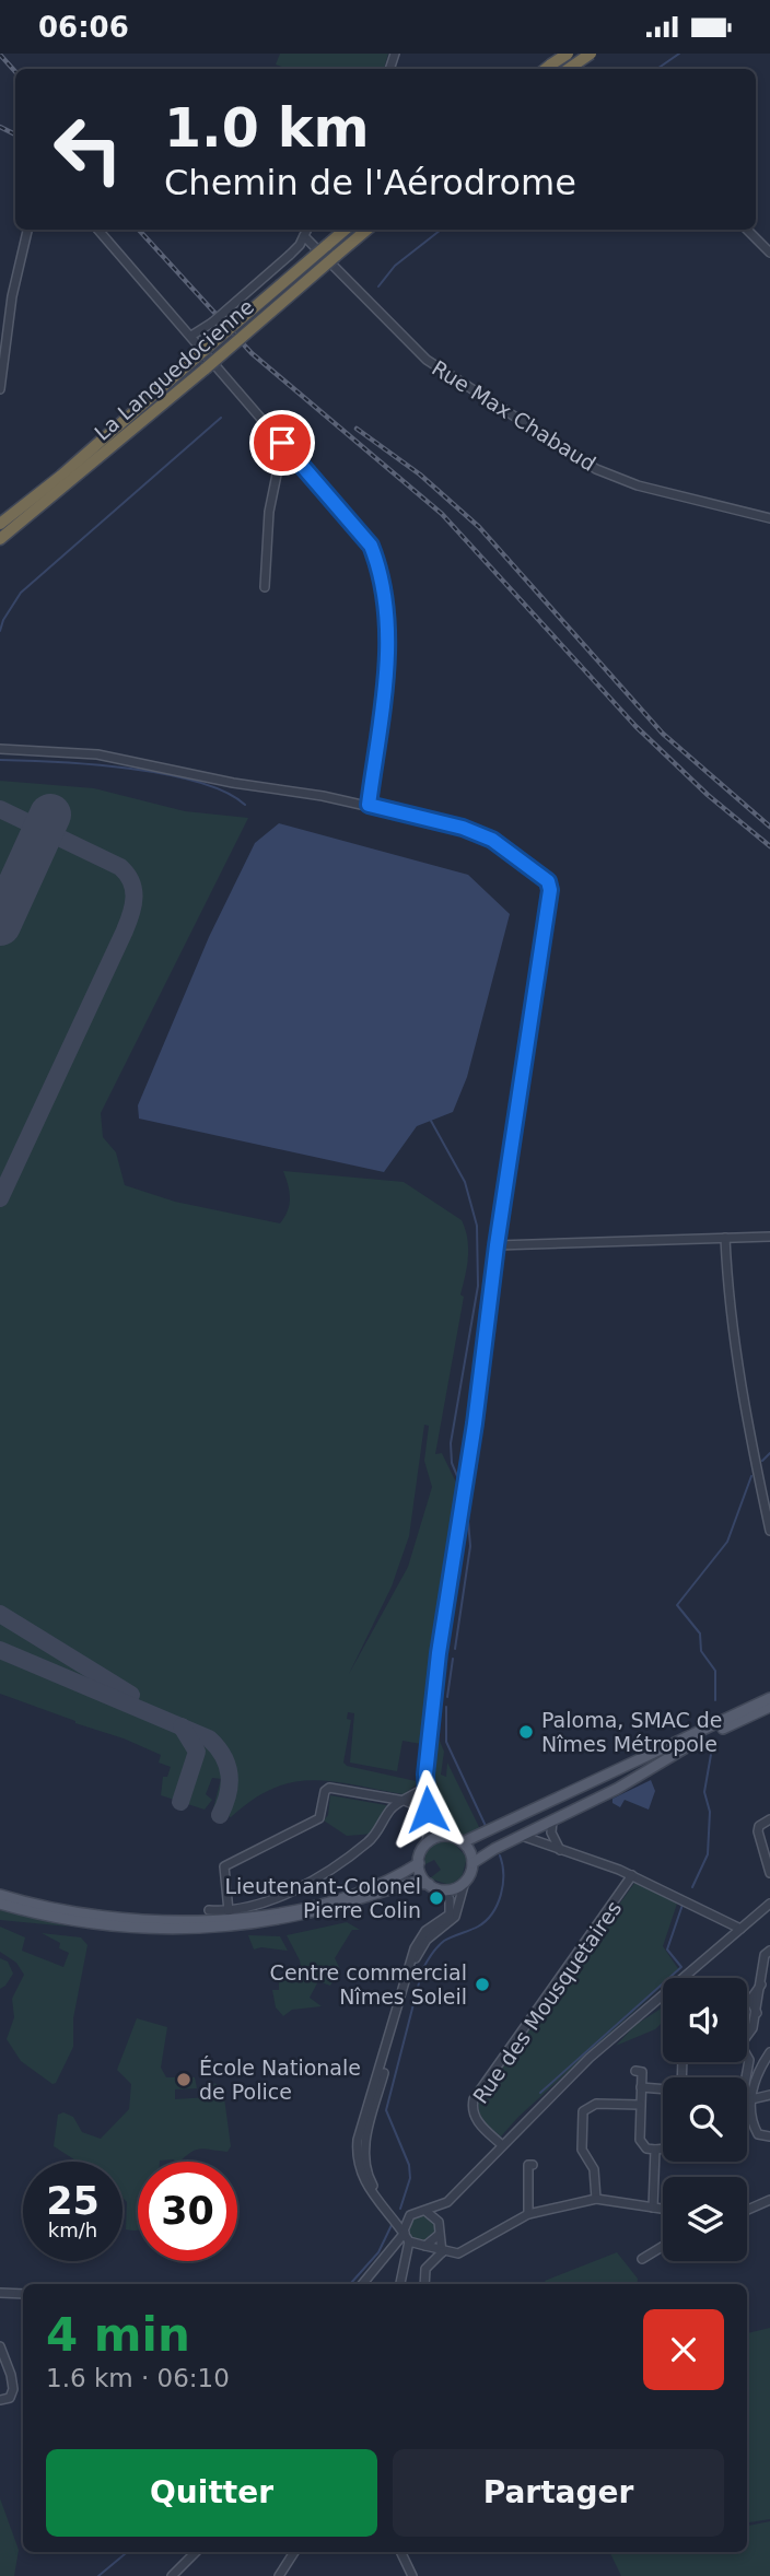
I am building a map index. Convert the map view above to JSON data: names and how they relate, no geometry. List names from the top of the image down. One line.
{"streets":{"highway":["La Languedocienne"],"street":["Rue Max Chabaud","Rue des Mousquetaires"]},"places":["Paloma, SMAC de Nîmes Métropole","Lieutenant-Colonel Pierre Colin","Centre commercial Nîmes Soleil","École Nationale de Police"],"page":{"status":"06:06","turn":["1.0 km","Chemin de l'Aérodrome"],"speed":"25 km/h","limit":"30","heading":["4 min","1.6 km · 06:10"],"buttons":["Quitter","Partager"]}}
